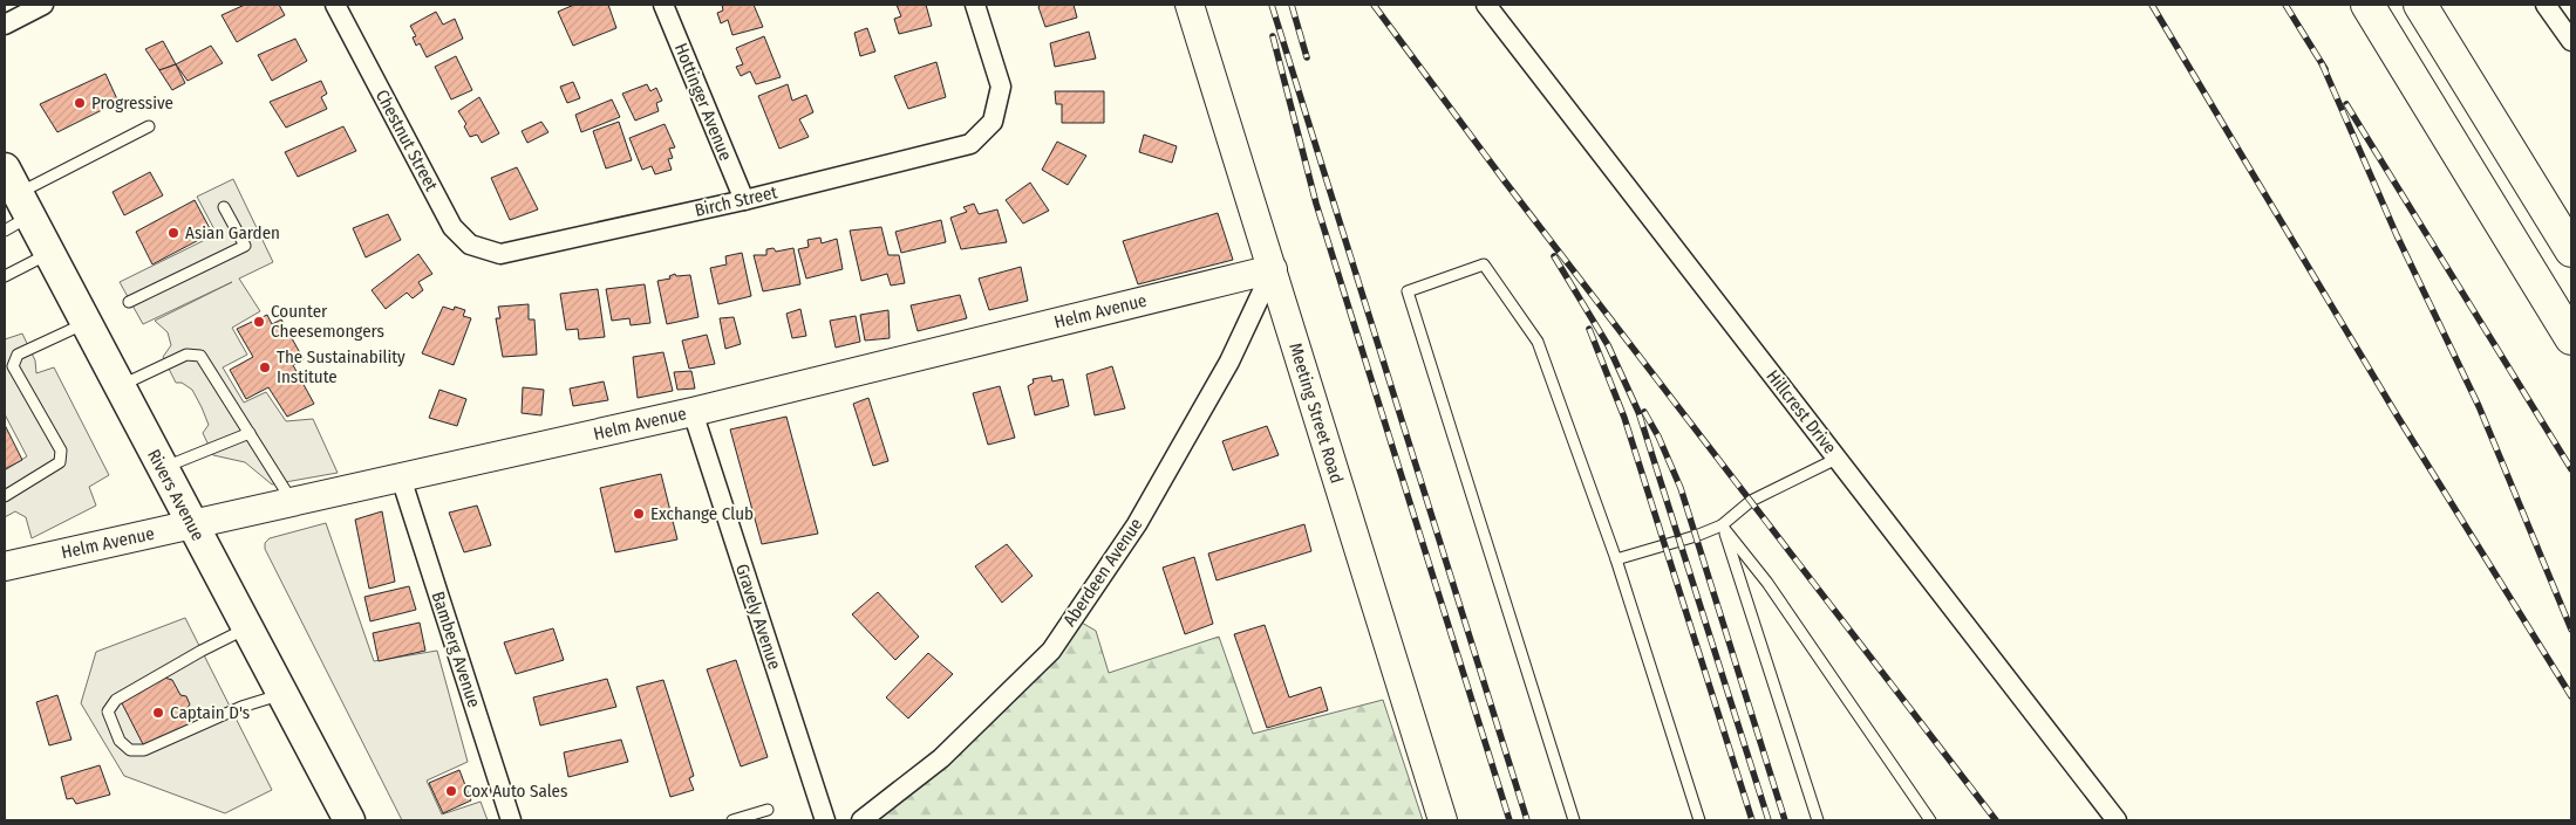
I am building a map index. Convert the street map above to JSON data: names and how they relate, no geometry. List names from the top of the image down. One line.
{"streets":{"main road":["Rivers Avenue"],"street":["Hottinger Avenue","Chestnut Street","Birch Street","Helm Avenue","Hillcrest Drive","Meeting Street Road","Aberdeen Avenue","Gravely Avenue","Bamberg Avenue"]},"crossings":[["Hottinger Avenue","Birch Street"],["Chestnut Street","Birch Street"],["Helm Avenue","Meeting Street Road"],["Helm Avenue","Rivers Avenue"],["Helm Avenue","Aberdeen Avenue"],["Helm Avenue","Gravely Avenue"],["Helm Avenue","Bamberg Avenue"],["Meeting Street Road","Aberdeen Avenue"]],"places":["Progressive","Asian Garden","Counter Cheesemongers","The Sustainability Institute","Exchange Club","Captain D's","Cox Auto Sales"]}
